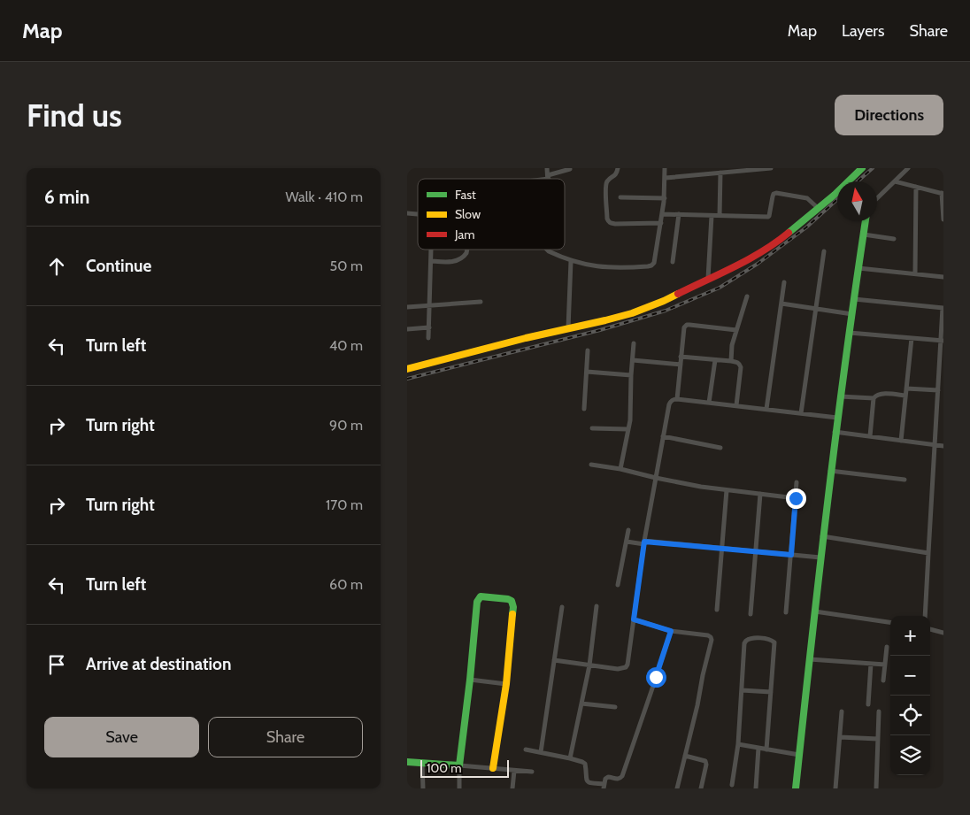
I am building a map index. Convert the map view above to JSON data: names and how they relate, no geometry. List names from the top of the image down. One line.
{"legend":["Fast","Slow","Jam"],"scale_bar":"100 m","north":"top","page":{"header":"Map","nav":["Map","Layers","Share"],"buttons":["Directions",["Save","Share"]],"title":"Find us","heading":["6 min","Walk · 410 m"],"list":[["Continue","50 m"],["Turn left","40 m"],["Turn right","90 m"],["Turn right","170 m"],["Turn left","60 m"],"Arrive at destination"],"map_buttons":["+","−"],"scale":"100 m"}}
